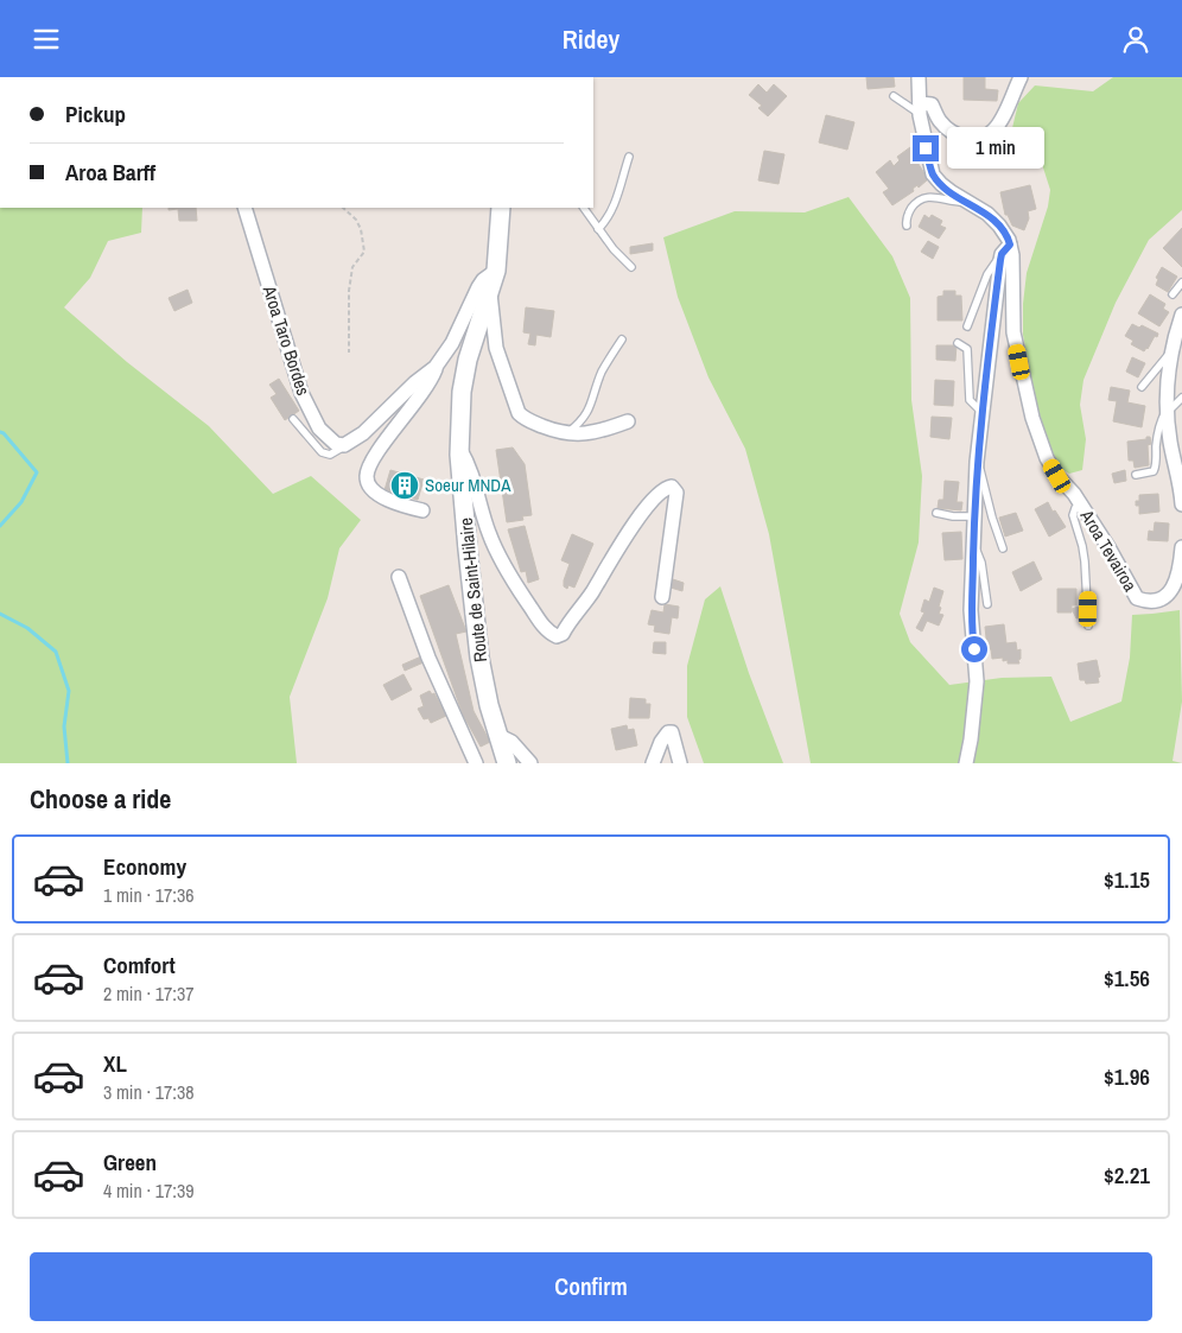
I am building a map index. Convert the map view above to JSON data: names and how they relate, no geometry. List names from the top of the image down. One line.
{"streets":{"main road":["Route de Saint-Hilaire"],"street":["Aroa Taro Bordes","Aroa Tevairoa"]},"crossings":[["Aroa Taro Bordes","Route de Saint-Hilaire"]],"places":{"building":["Soeur MNDA"]},"page":{"header":"Ridey","banner":["Pickup","Aroa Barff"],"bubble":"1 min","heading":"Choose a ride","list":[{"name":"Economy","note":"1 min · 17:36","value":"$1.15"},{"name":"Comfort","note":"2 min · 17:37","value":"$1.56"},{"name":"XL","note":"3 min · 17:38","value":"$1.96"},{"name":"Green","note":"4 min · 17:39","value":"$2.21"}],"buttons":"Confirm"}}
